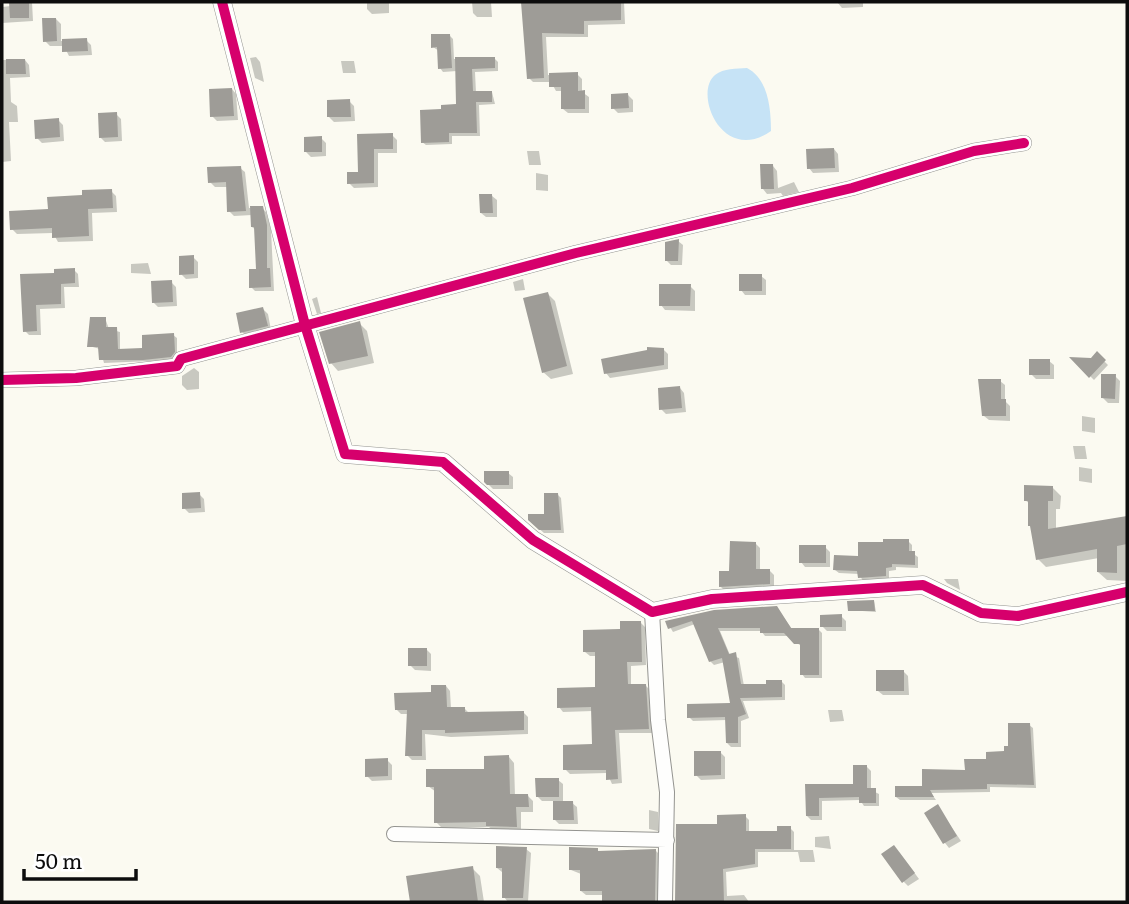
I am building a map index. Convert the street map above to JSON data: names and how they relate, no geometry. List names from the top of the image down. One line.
{"scale_bar":"50 m"}
